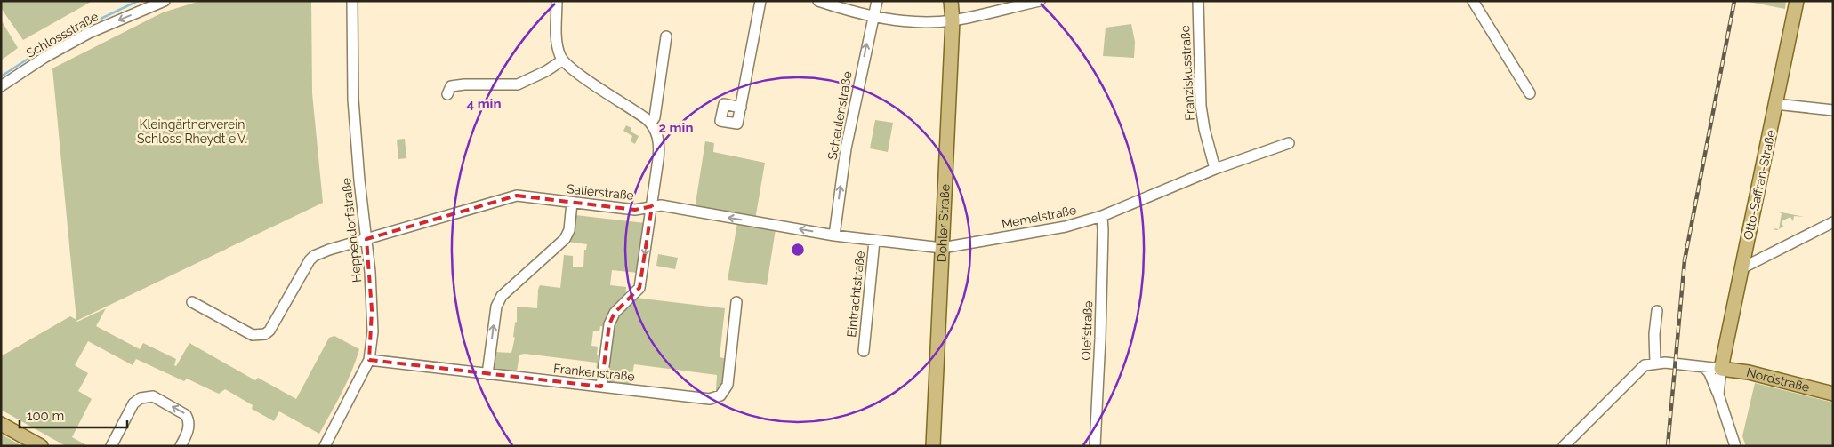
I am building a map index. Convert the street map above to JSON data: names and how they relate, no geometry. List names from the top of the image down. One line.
{"streets":{"main road":["Otto-Saffran-Straße","Dohler Straße","Nordstraße"],"street":["Schlossstraße","Franziskusstraße","Scheulenstraße","Salierstraße","Memelstraße","Heppendorfstraße","Eintrachtstraße","Olefstraße","Frankenstraße"]},"crossings":[["Franziskusstraße","Memelstraße"],["Scheulenstraße","Salierstraße"],["Scheulenstraße","Memelstraße"],["Otto-Saffran-Straße","Nordstraße"],["Salierstraße","Memelstraße"],["Salierstraße","Heppendorfstraße"],["Memelstraße","Dohler Straße"],["Memelstraße","Eintrachtstraße"],["Memelstraße","Olefstraße"],["Heppendorfstraße","Frankenstraße"]],"one_way":["Schlossstraße","Scheulenstraße"],"parks":["Kleingärtnerverein Schloss Rheydt e.V."],"scale_bar":"100 m","rings":["4 min","2 min"]}
